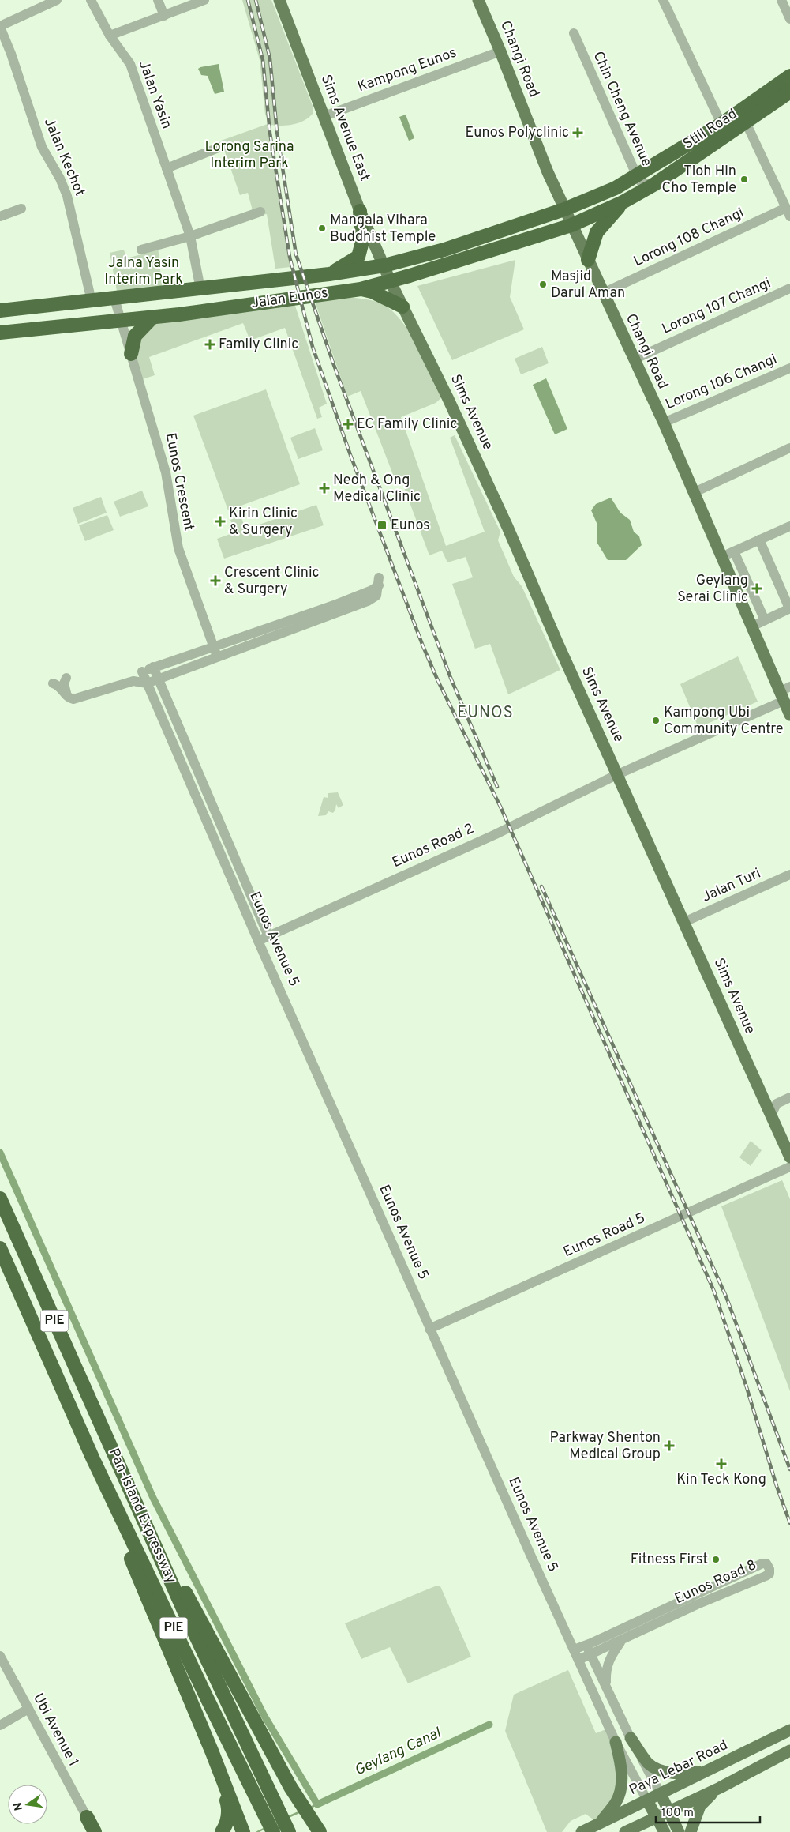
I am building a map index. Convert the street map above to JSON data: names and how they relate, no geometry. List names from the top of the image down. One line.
{"streets":{"highway":["Still Road","Jalan Eunos","PIE","Pan-Island Expressway"],"main road":["Changi Road","Sims Avenue East","Sims Avenue","Paya Lebar Road"],"street":["Kampong Eunos","Jalan Yasin","Chin Cheng Avenue","Jalan Kechot","Lorong 108 Changi","Lorong 107 Changi","Lorong 106 Changi","Eunos Crescent","Eunos Road 2","Jalan Turi","Eunos Avenue 5","Eunos Road 5","Eunos Road 8","Ubi Avenue 1"]},"crossings":[["Changi Road","Kampong Eunos"],["Changi Road","Still Road"],["Changi Road","Lorong 108 Changi"],["Changi Road","Jalan Eunos"],["Changi Road","Lorong 107 Changi"],["Changi Road","Lorong 106 Changi"],["Changi Road","Eunos Road 2"],["Kampong Eunos","Sims Avenue East"],["Jalan Yasin","Jalan Eunos"],["Chin Cheng Avenue","Still Road"],["Sims Avenue East","Jalan Eunos"],["Sims Avenue East","Sims Avenue"],["Still Road","Jalan Eunos"],["Jalan Kechot","Jalan Eunos"],["Jalan Eunos","Sims Avenue"],["Jalan Eunos","Eunos Crescent"],["Sims Avenue","Eunos Road 2"],["Sims Avenue","Jalan Turi"],["Eunos Road 2","Eunos Avenue 5"],["Eunos Avenue 5","Eunos Road 5"],["Eunos Avenue 5","Eunos Road 8"],["Eunos Avenue 5","Paya Lebar Road"]],"districts":["EUNOS"],"water":["Geylang Canal"],"parks":["Lorong Sarina Interim Park","Jalna Yasin Interim Park"],"places":{"health":["Eunos Polyclinic","Family Clinic","EC Family Clinic","Neoh & Ong Medical Clinic","Kirin Clinic & Surgery","Crescent Clinic & Surgery","Geylang Serai Clinic","Parkway Shenton Medical Group","Kin Teck Kong"],"other":["Tioh Hin Cho Temple","Mangala Vihara Buddhist Temple","Masjid Darul Aman","Kampong Ubi Community Centre","Fitness First"],"transit":["Eunos"]},"scale_bar":"100 m","north":"left"}
